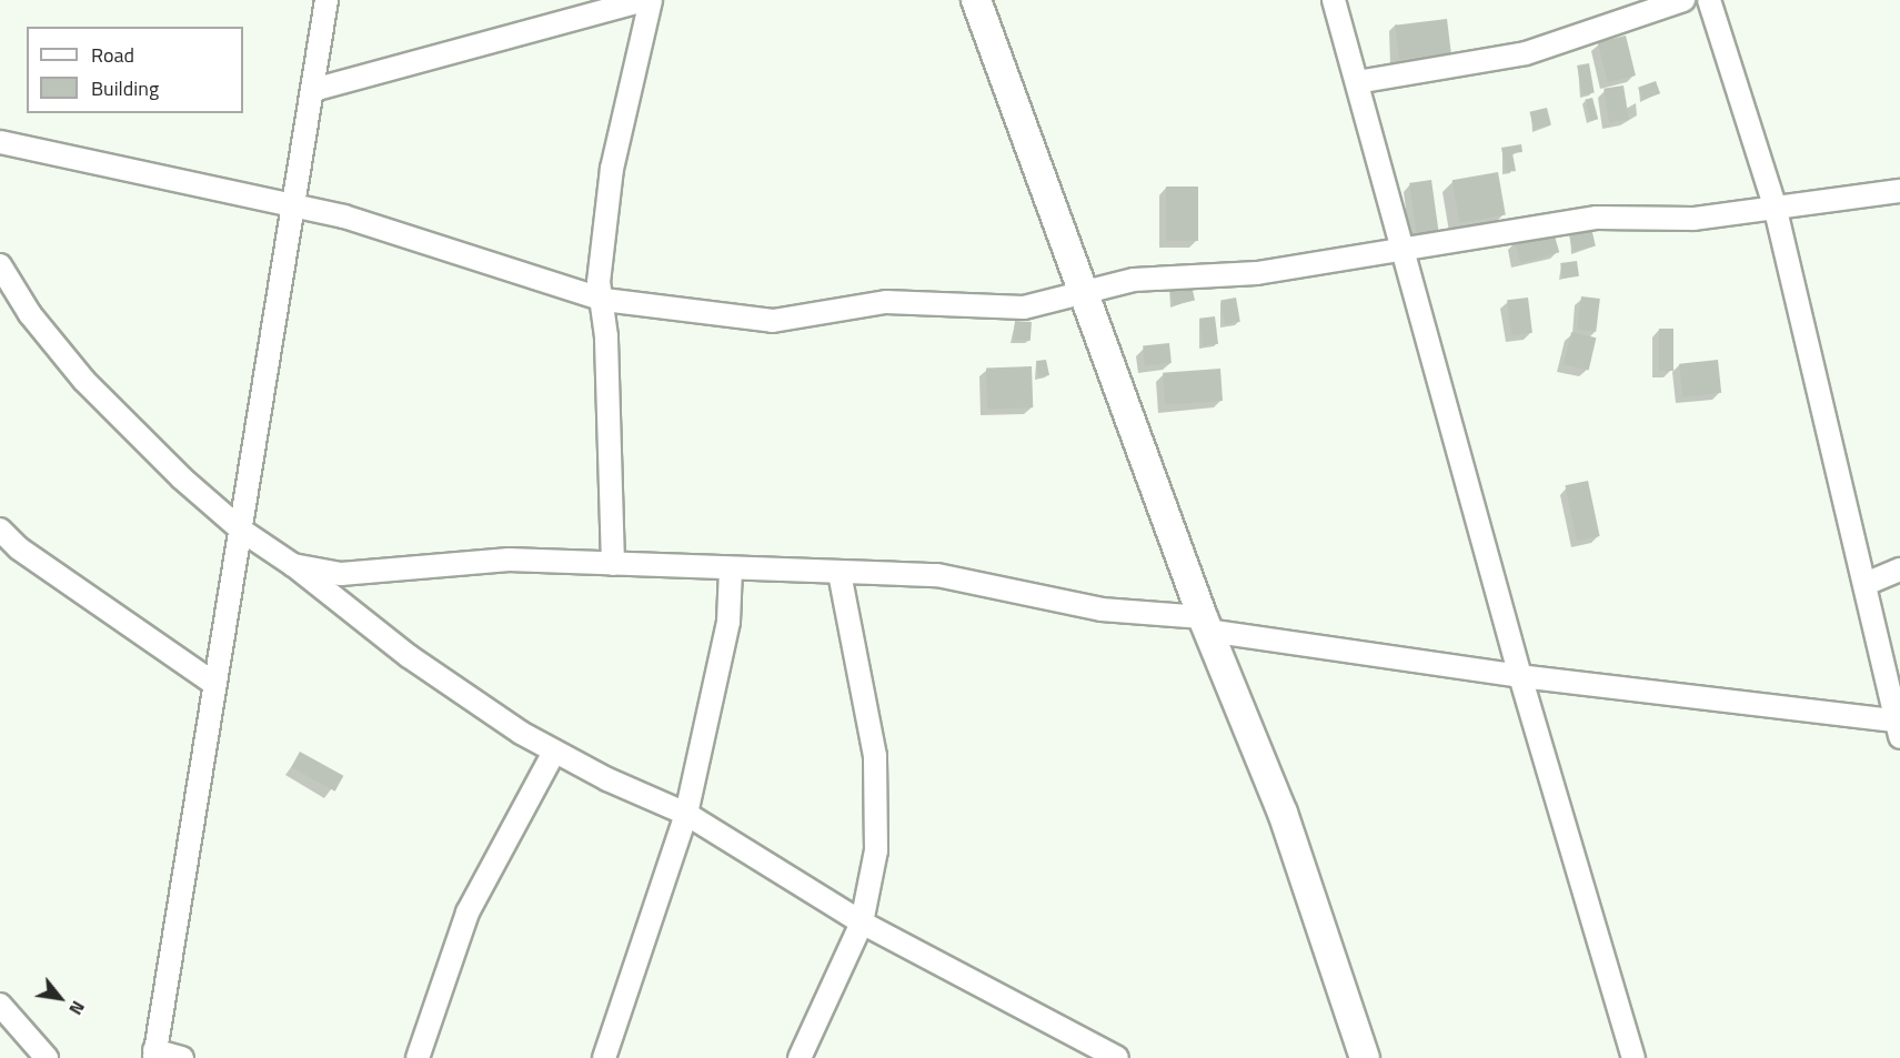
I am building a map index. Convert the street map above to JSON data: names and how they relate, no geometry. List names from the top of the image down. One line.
{"legend":["Road","Building"],"north":"bottom right"}
